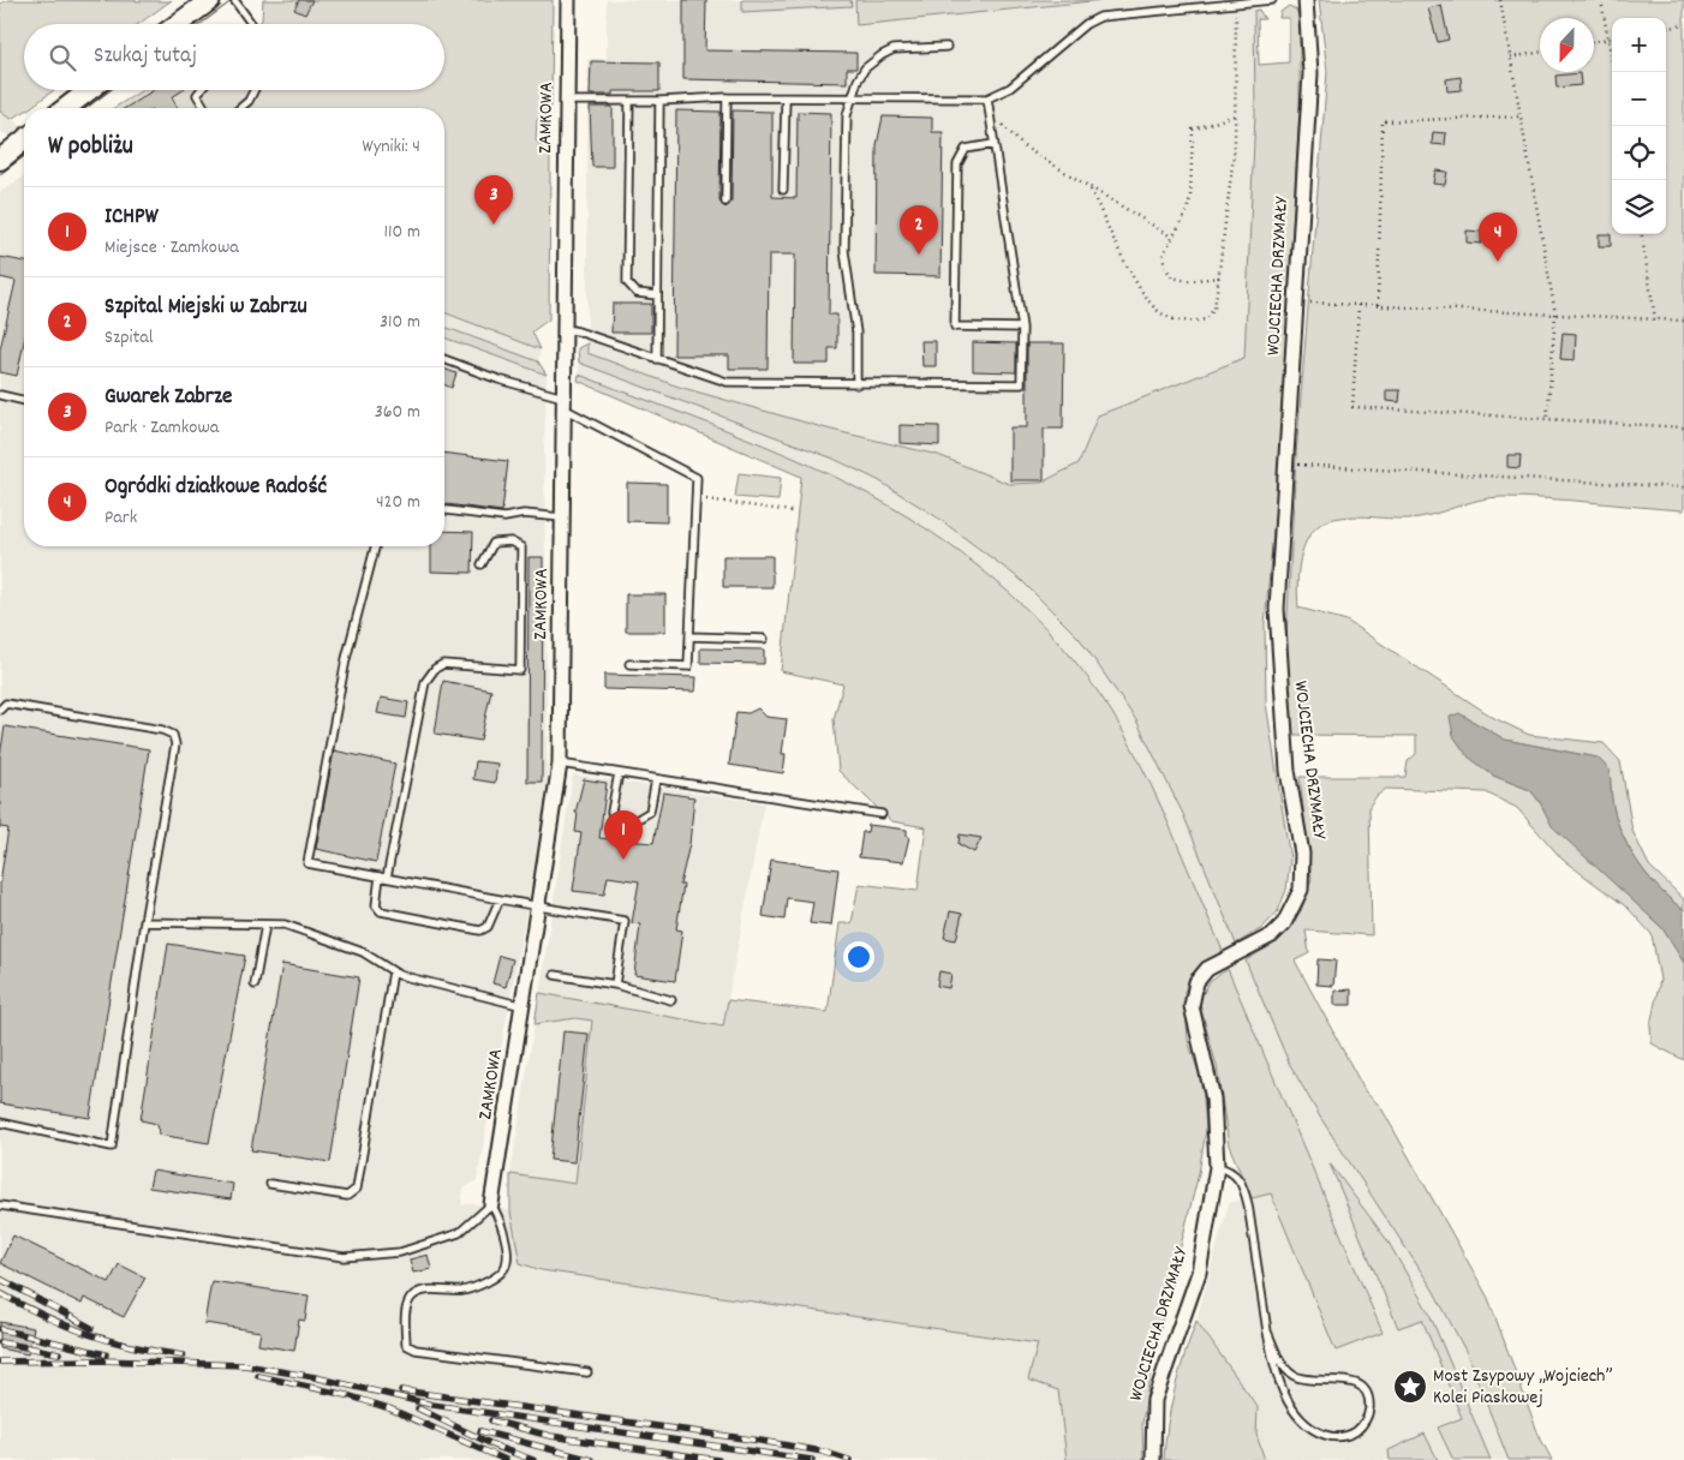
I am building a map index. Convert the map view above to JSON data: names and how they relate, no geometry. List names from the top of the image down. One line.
{"streets":{"street":["ZAMKOWA","WOJCIECHA DRZYMAŁY"]},"places":{"place":["Most Zsypowy „Wojciech” Kolei Piaskowej"]},"north":"bottom","page":{"map_buttons":["+","−"],"search":"Szukaj tutaj","heading":["W pobliżu","Wyniki: 4"],"pins":["3","2","4","1"],"list":[{"mark":"1","name":"ICHPW","note":"Miejsce · Zamkowa","value":"110 m"},{"mark":"2","name":"Szpital Miejski w Zabrzu","note":"Szpital","value":"310 m"},{"mark":"3","name":"Gwarek Zabrze","note":"Park · Zamkowa","value":"360 m"},{"mark":"4","name":"Ogródki działkowe Radość","note":"Park","value":"420 m"}]}}
